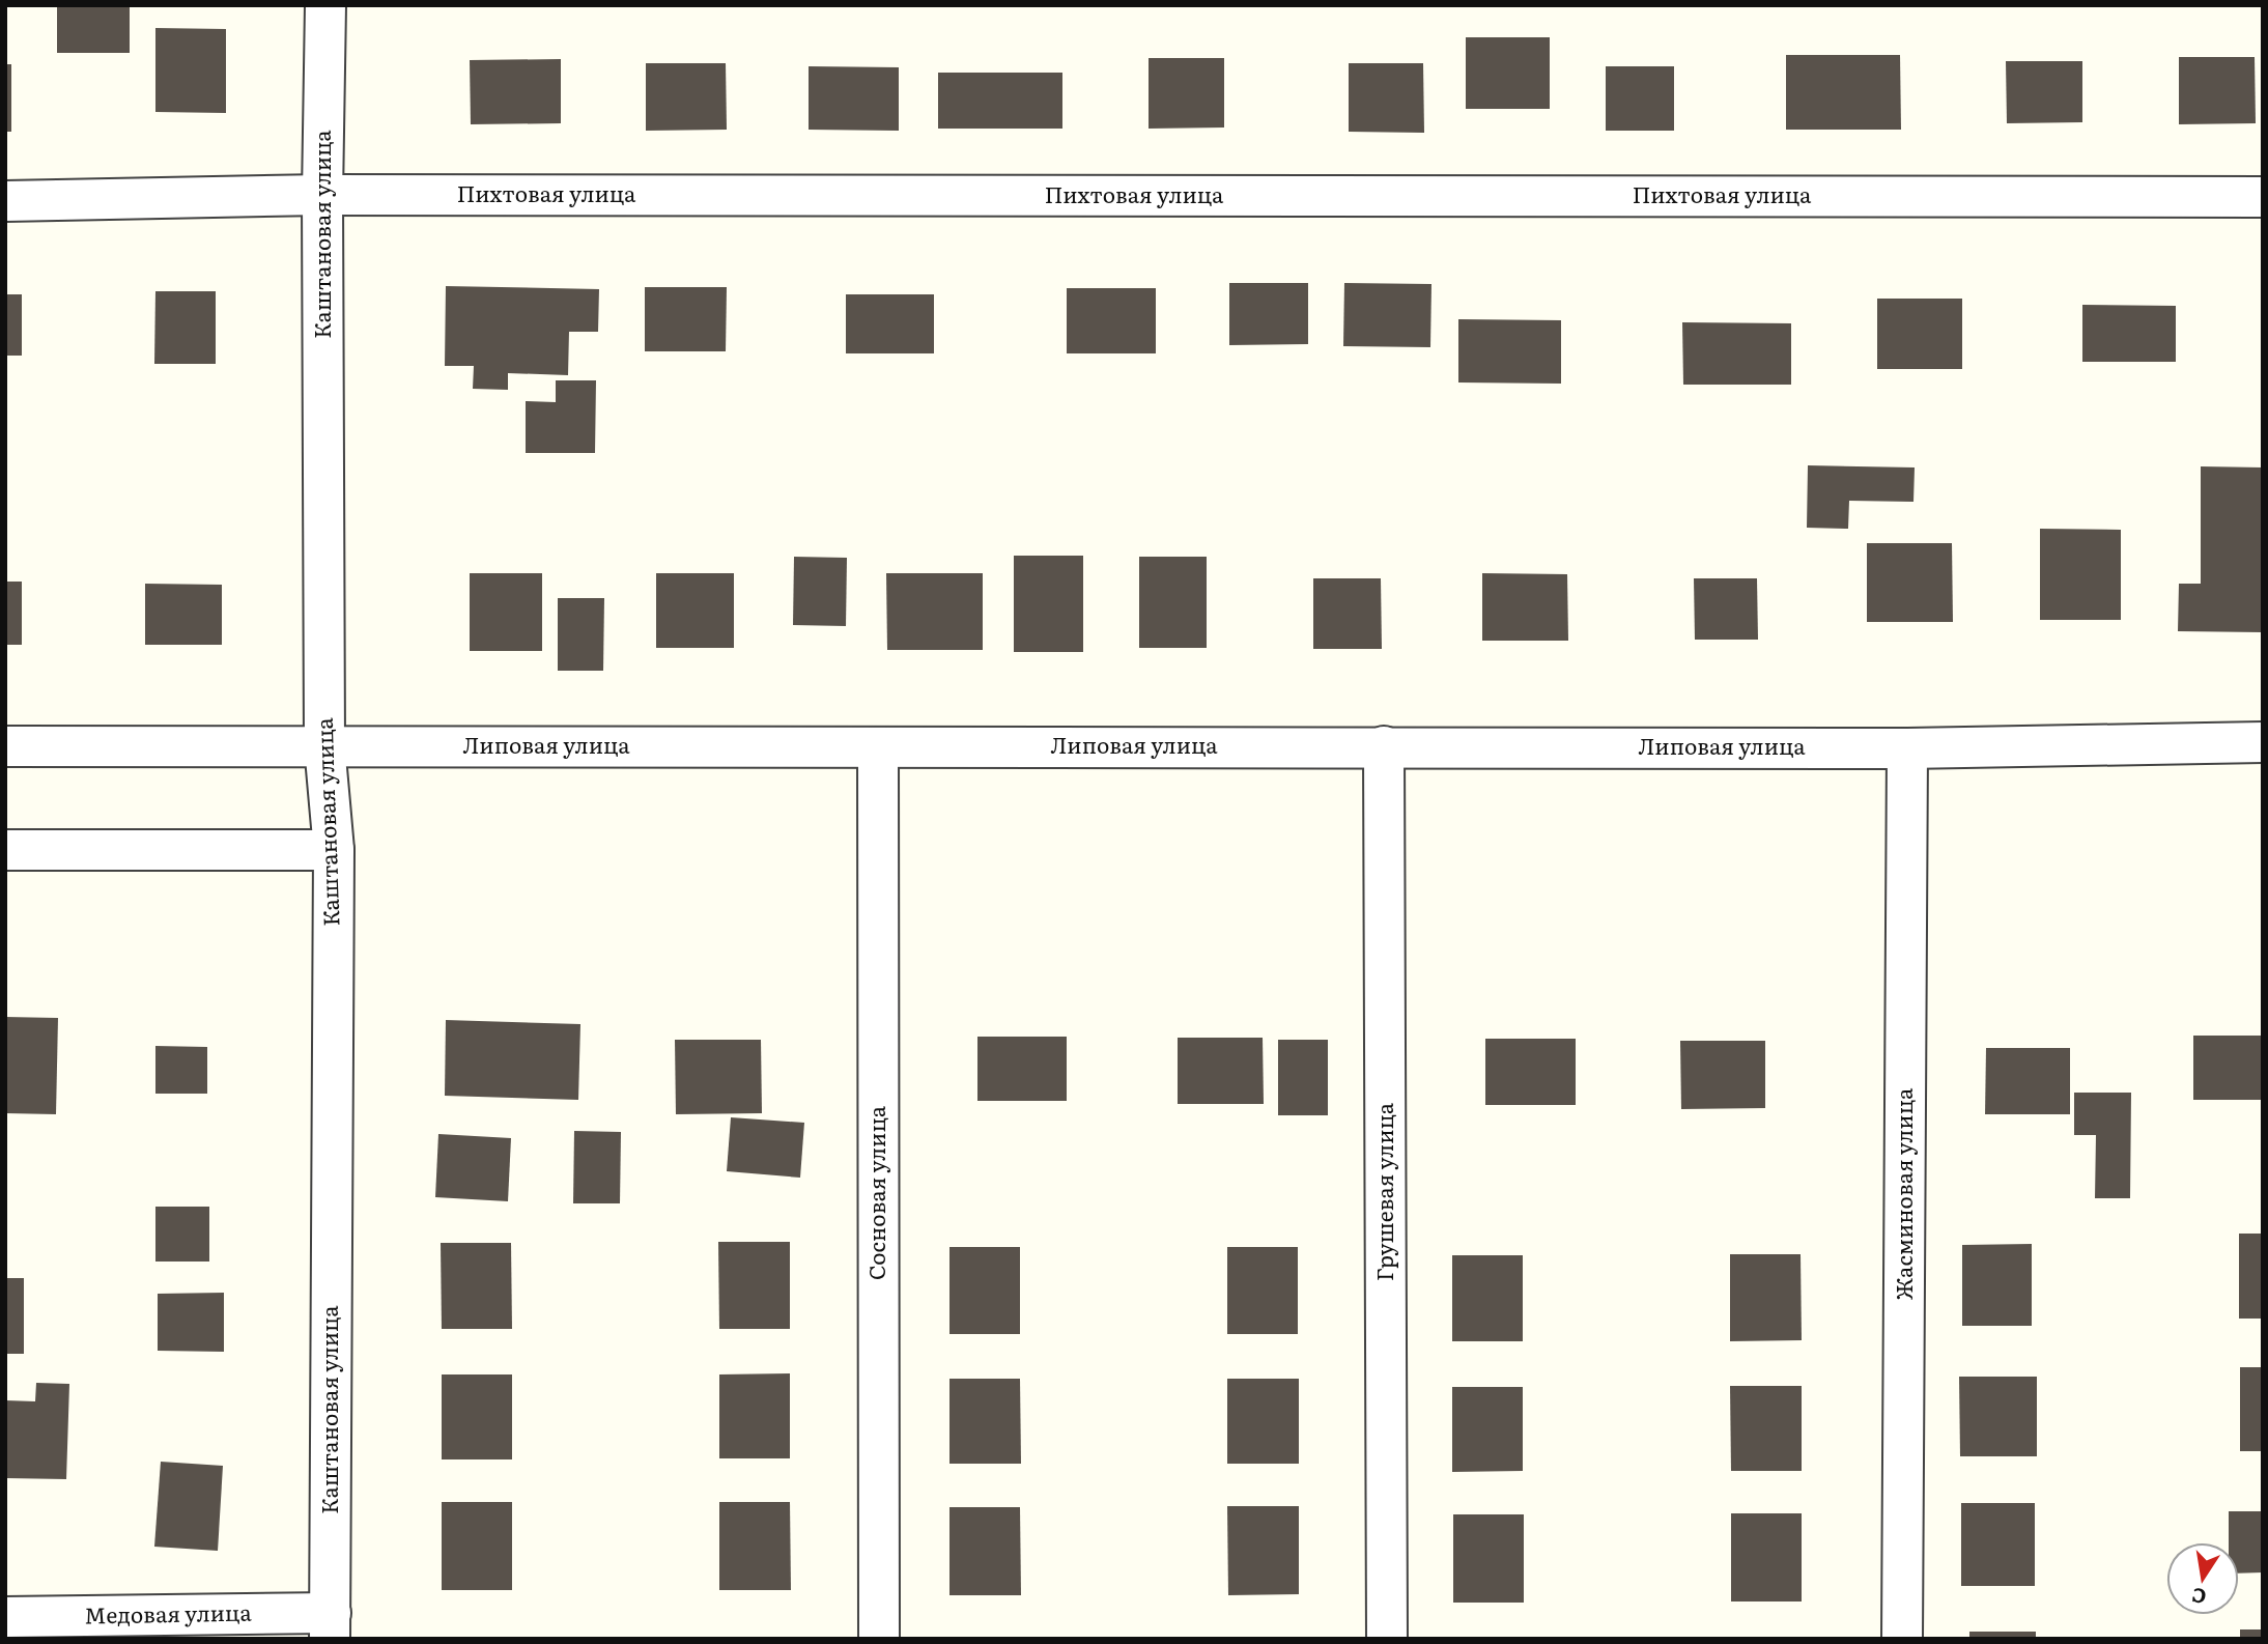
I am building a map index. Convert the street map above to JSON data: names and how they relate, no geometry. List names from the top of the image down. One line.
{"streets":{"street":["Пихтовая улица","Каштановая улица","Липовая улица","Грушевая улица","Сосновая улица","Жасминовая улица","Медовая улица"]},"crossings":[["Пихтовая улица","Каштановая улица"],["Каштановая улица","Липовая улица"],["Каштановая улица","Медовая улица"],["Липовая улица","Грушевая улица"],["Липовая улица","Сосновая улица"],["Липовая улица","Жасминовая улица"]],"north":"bottom"}
